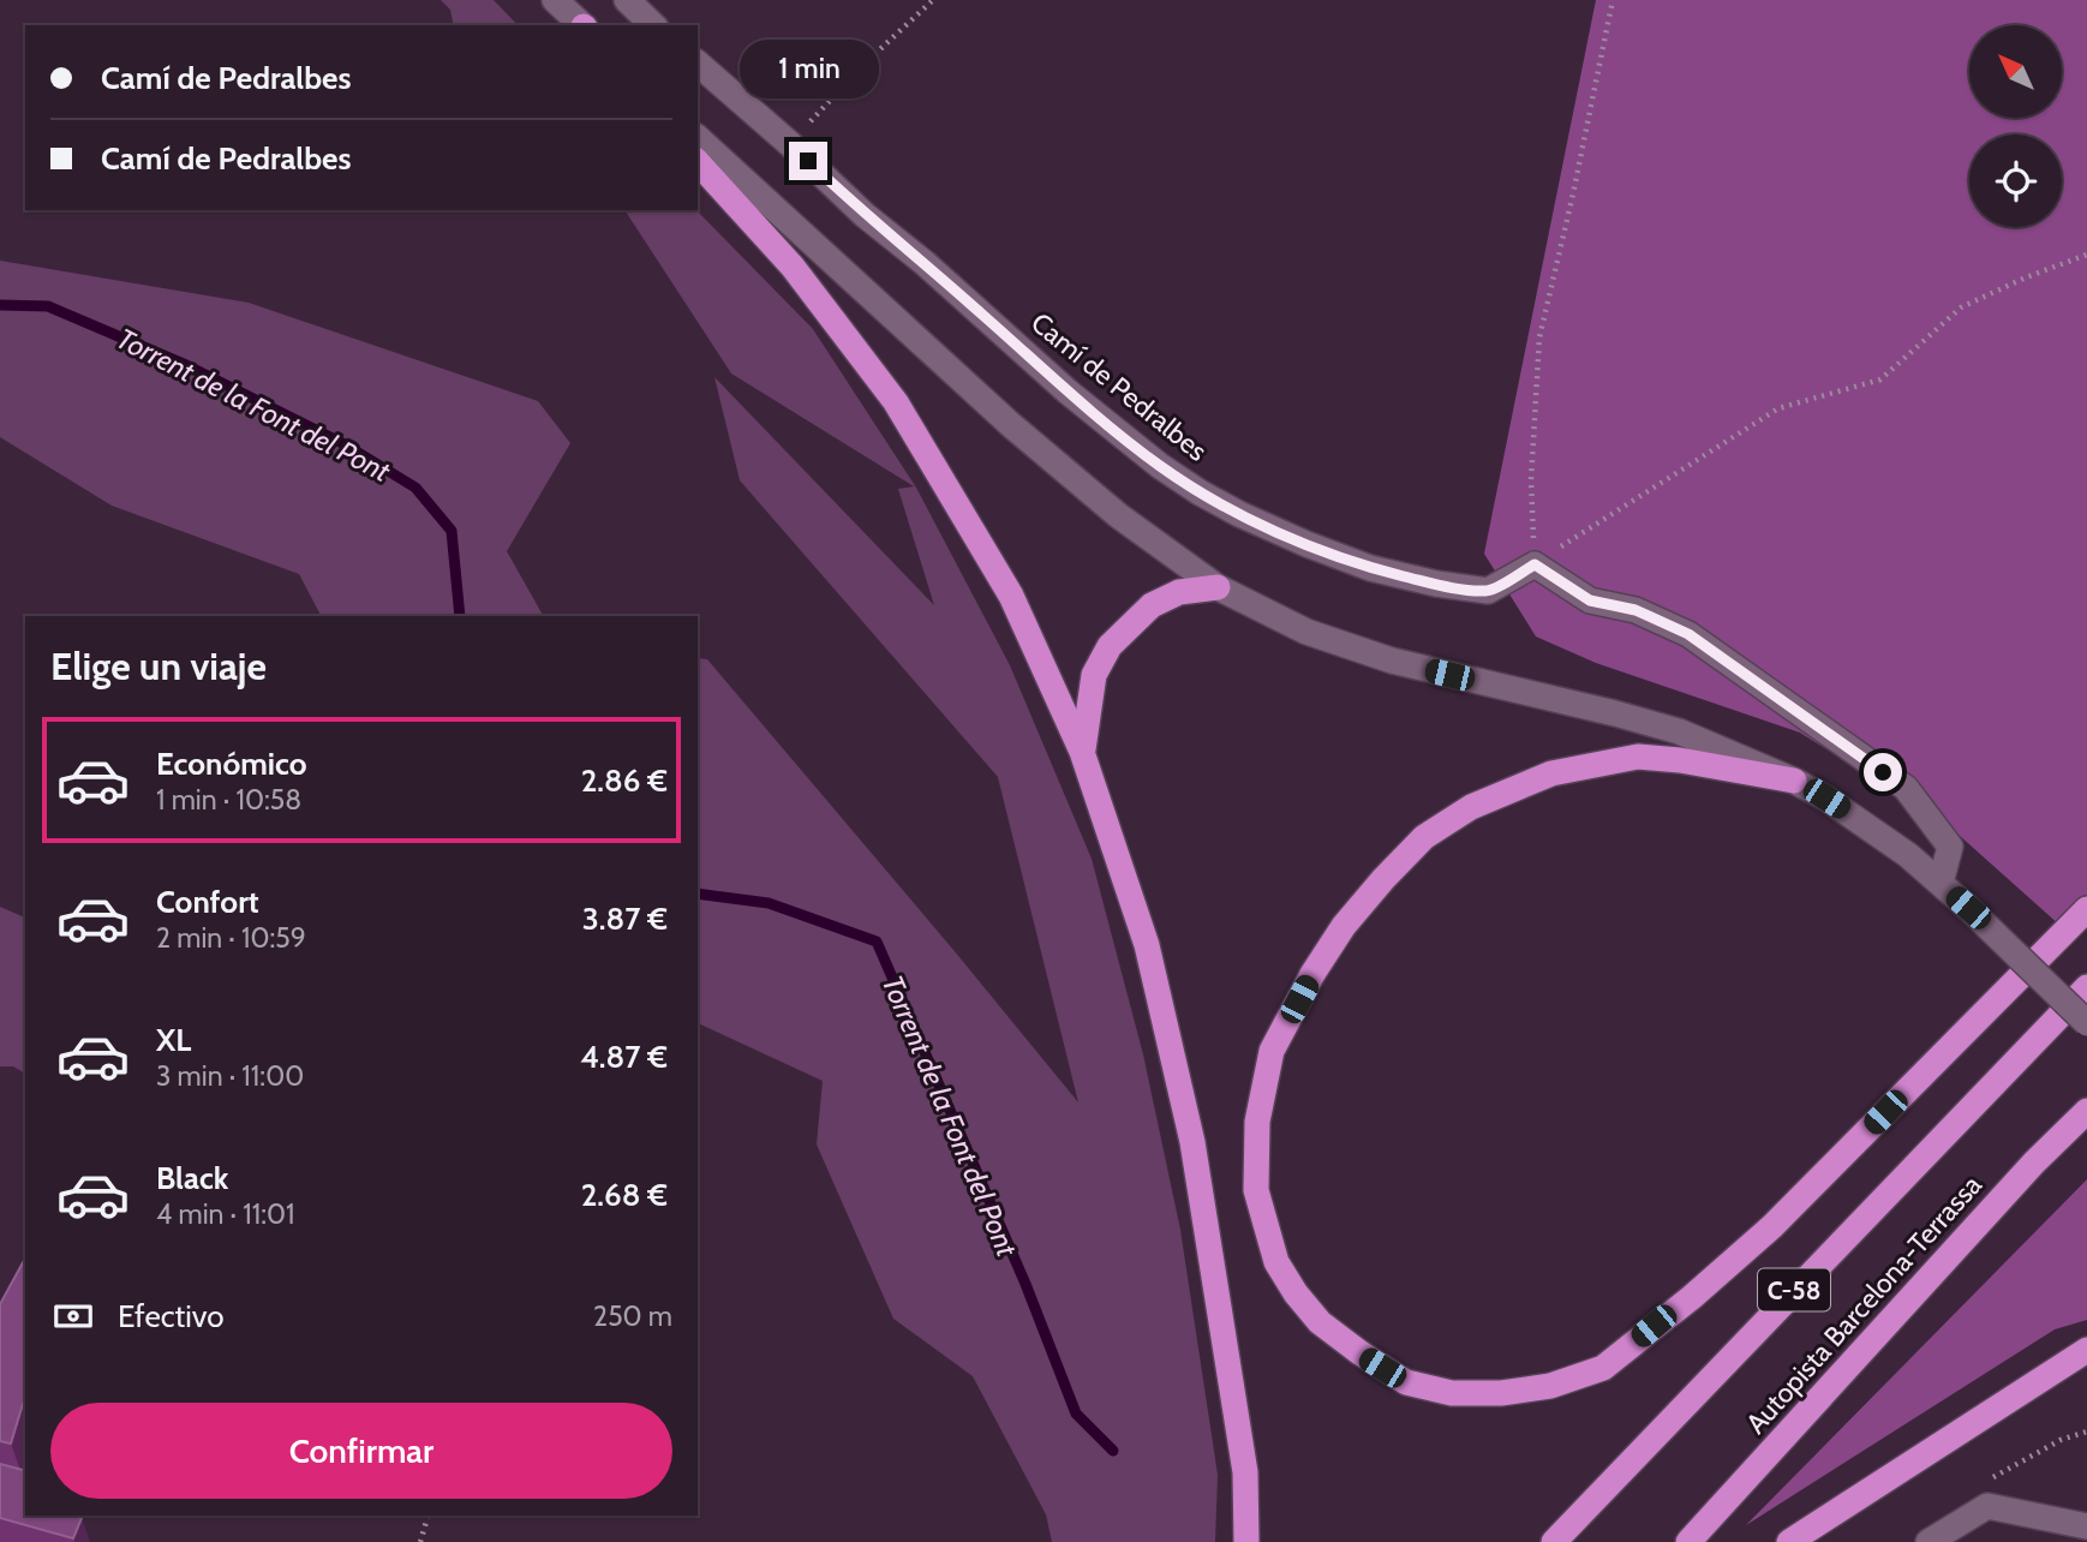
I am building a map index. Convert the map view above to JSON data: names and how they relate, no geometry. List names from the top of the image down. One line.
{"streets":{"highway":["C-58","Autopista Barcelona-Terrassa"],"street":["Camí de Pedralbes"]},"water":["Torrent de la Font del Pont"],"north":"top left","page":{"banner":["Camí de Pedralbes","Camí de Pedralbes"],"bubble":"1 min","heading":"Elige un viaje","list":[{"name":"Económico","note":"1 min · 10:58","value":"2.86 €"},{"name":"Confort","note":"2 min · 10:59","value":"3.87 €"},{"name":"XL","note":"3 min · 11:00","value":"4.87 €"},{"name":"Black","note":"4 min · 11:01","value":"2.68 €"}],"pay":["Efectivo","250 m"],"buttons":"Confirmar"}}
